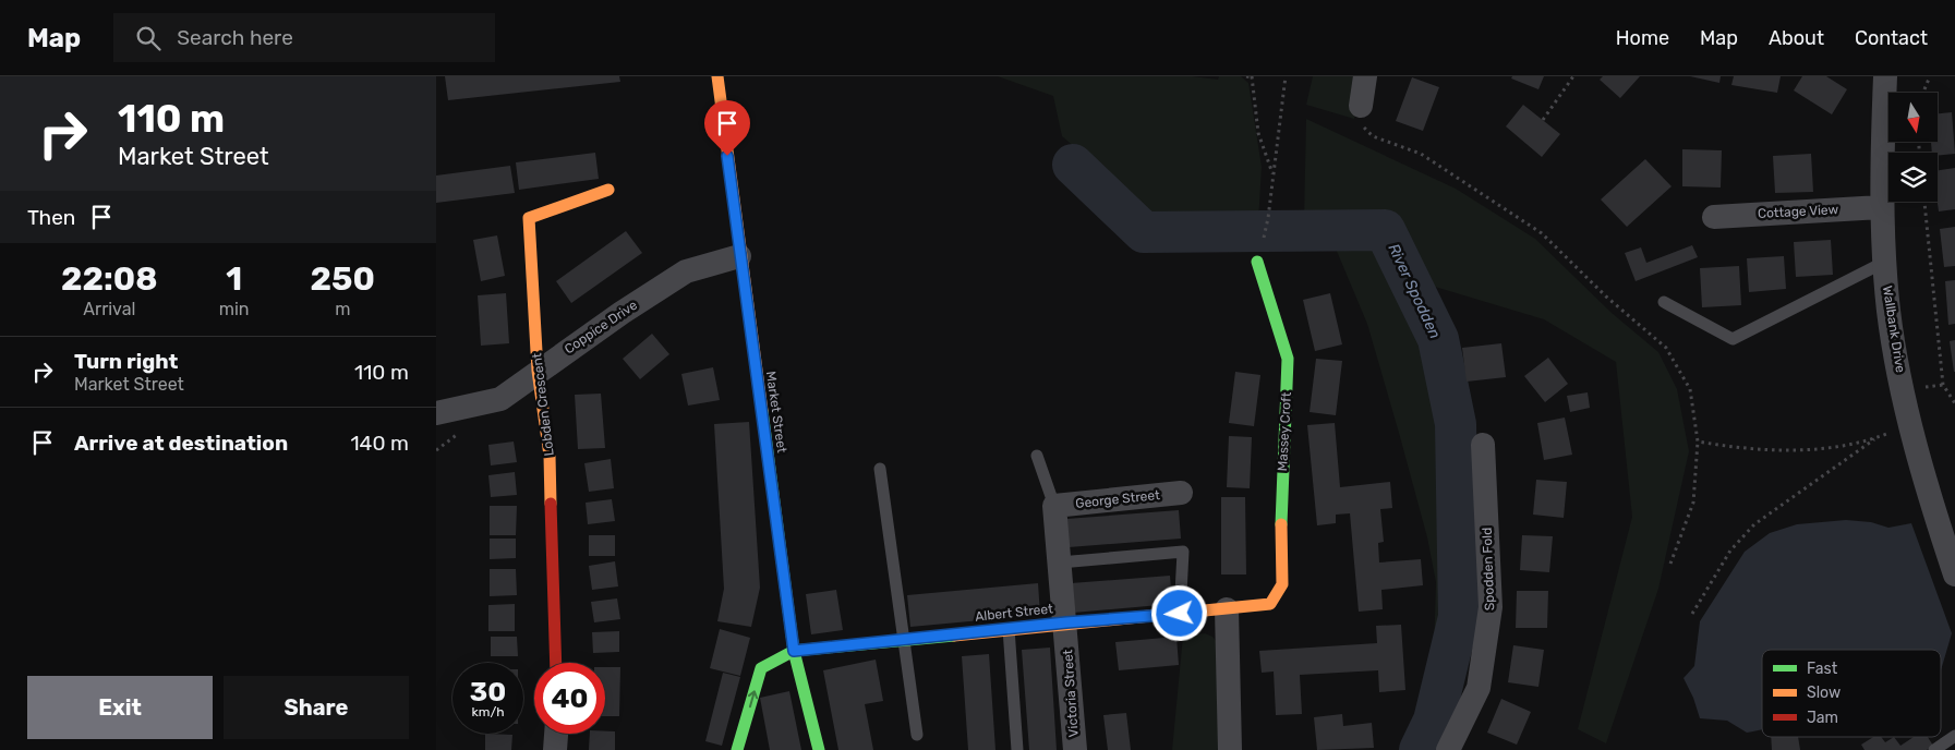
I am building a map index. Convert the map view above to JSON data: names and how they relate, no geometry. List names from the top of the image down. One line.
{"streets":{"street":["Cottage View","Coppice Drive","Wallbank Drive","Lobden Crescent","Market Street","Massey Croft","George Street","Spodden Fold","Albert Street","Victoria Street"]},"crossings":[["Cottage View","Wallbank Drive"],["Coppice Drive","Lobden Crescent"],["Coppice Drive","Market Street"],["Market Street","Albert Street"],["Massey Croft","Albert Street"],["George Street","Victoria Street"],["Albert Street","Victoria Street"]],"water":["River Spodden"],"legend":["Fast","Slow","Jam"],"north":"bottom","page":{"header":"Map","search":"Search here","nav":["Home","Map","About","Contact"],"turn":["110 m","Market Street"],"then":"Then","eta":["22:08","Arrival","1","min","250","m"],"list":[{"name":"Turn right","note":"Market Street","value":"110 m"},{"name":"Arrive at destination","value":"140 m"}],"speed":"30 km/h","limit":"40","buttons":["Exit","Share"]}}
